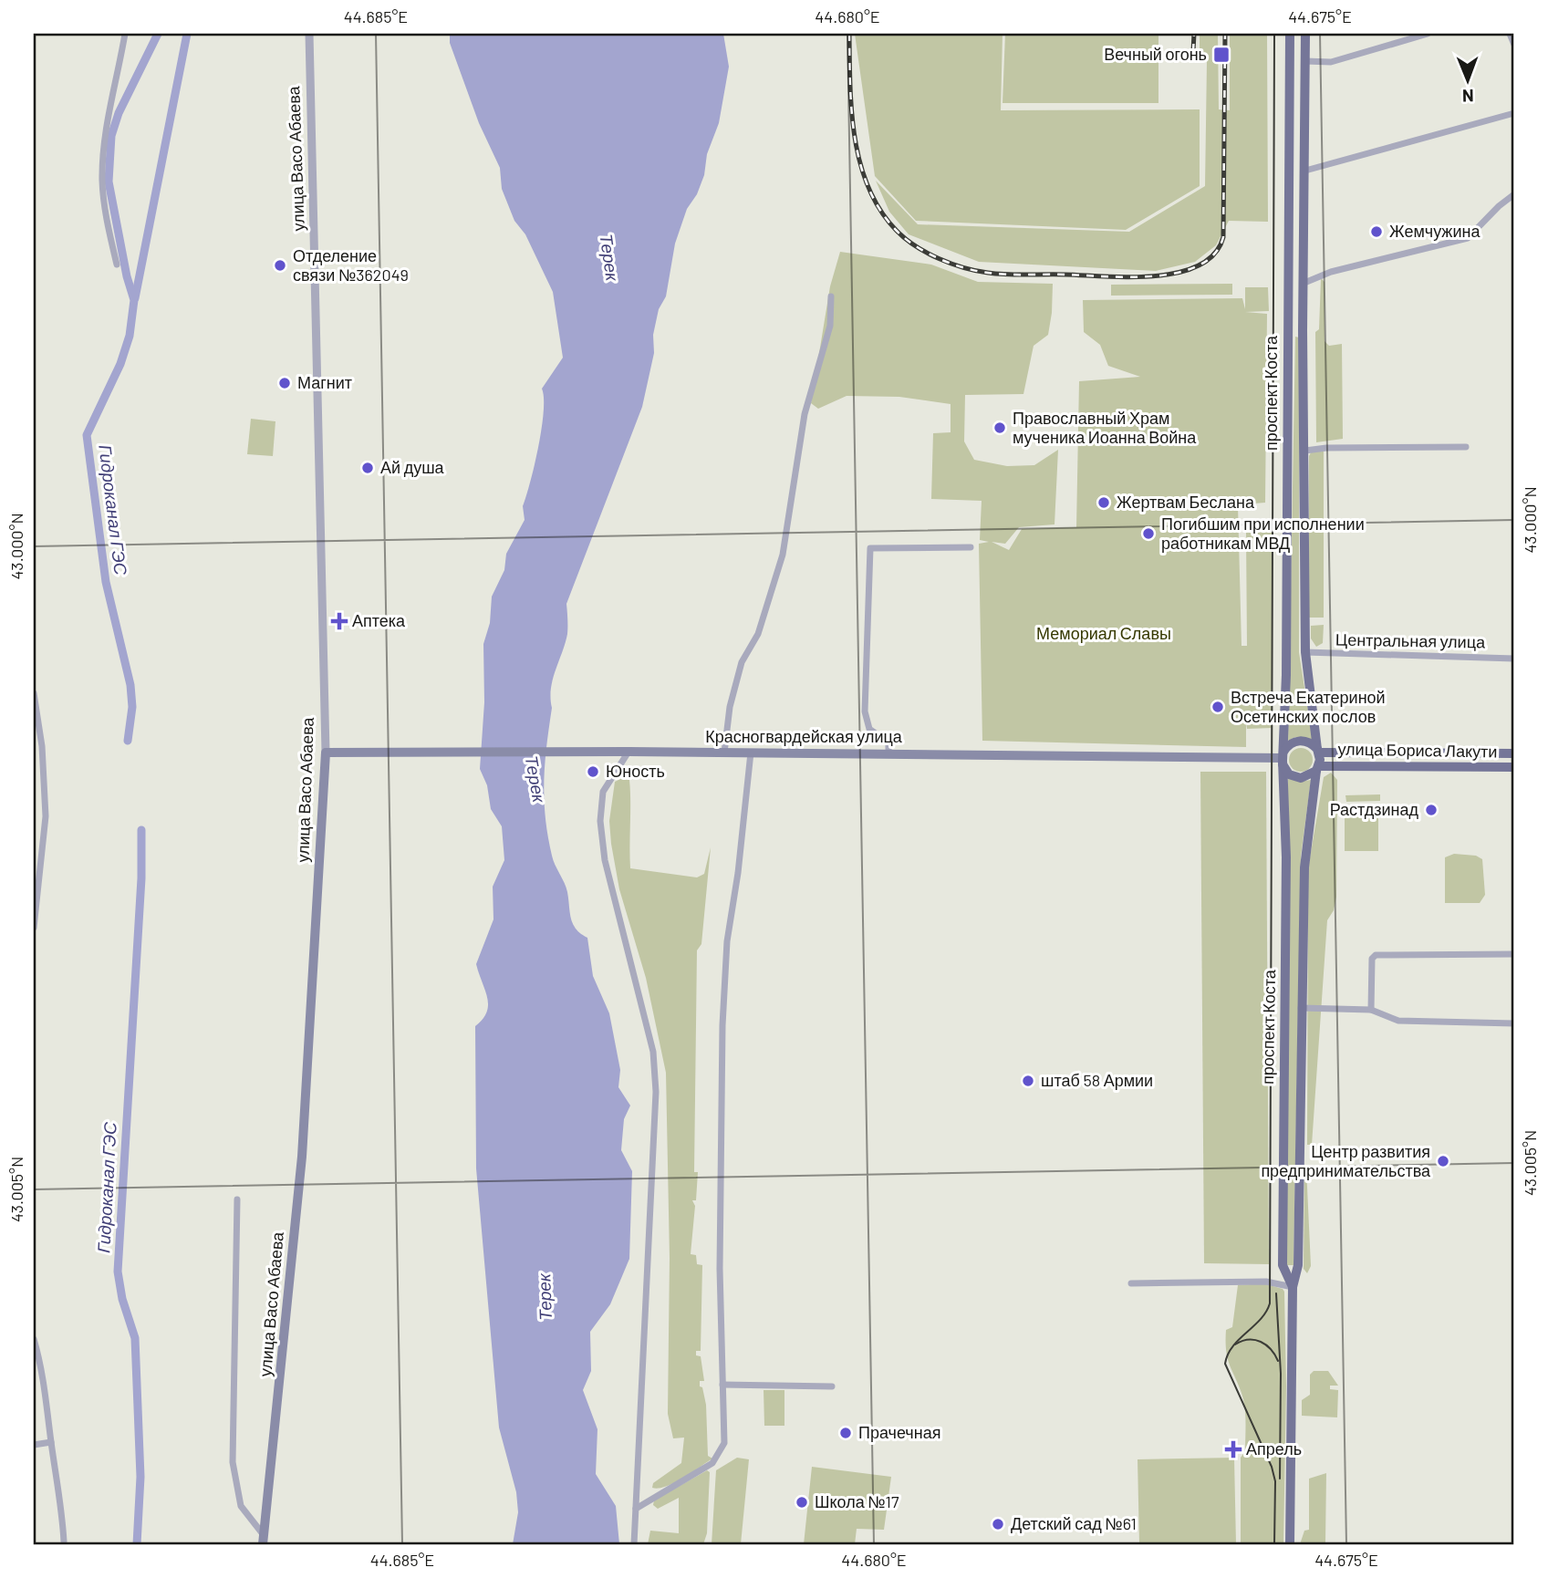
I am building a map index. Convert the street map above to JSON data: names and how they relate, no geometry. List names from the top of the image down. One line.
{"streets":{"main road":["улица Васо Абаева","проспект Коста","Красногвардейская улица","улица Бориса Лакути"],"street":["Центральная улица"]},"crossings":[["улица Васо Абаева","Красногвардейская улица"],["проспект Коста","Центральная улица"],["проспект Коста","Красногвардейская улица"],["проспект Коста","улица Бориса Лакути"],["Красногвардейская улица","улица Бориса Лакути"]],"water":["Терек","Гидроканал ГЭС"],"parks":["Мемориал Славы"],"places":{"transit":["Вечный огонь"],"other":["Жемчужина","Отделение связи №362049","Магнит","Православный Храм мученика Иоанна Война","Ай душа","Жертвам Беслана","Погибшим при исполнении работникам МВД","Встреча Екатериной Осетинских послов","Юность","Растдзинад","штаб 58 Армии","Центр развития предпринимательства","Прачечная","Школа №17","Детский сад №61"],"health":["Аптека","Апрель"]},"north":"bottom","coordinates":["44.685°E","44.680°E","44.675°E","43.000°N","43.005°N"]}
